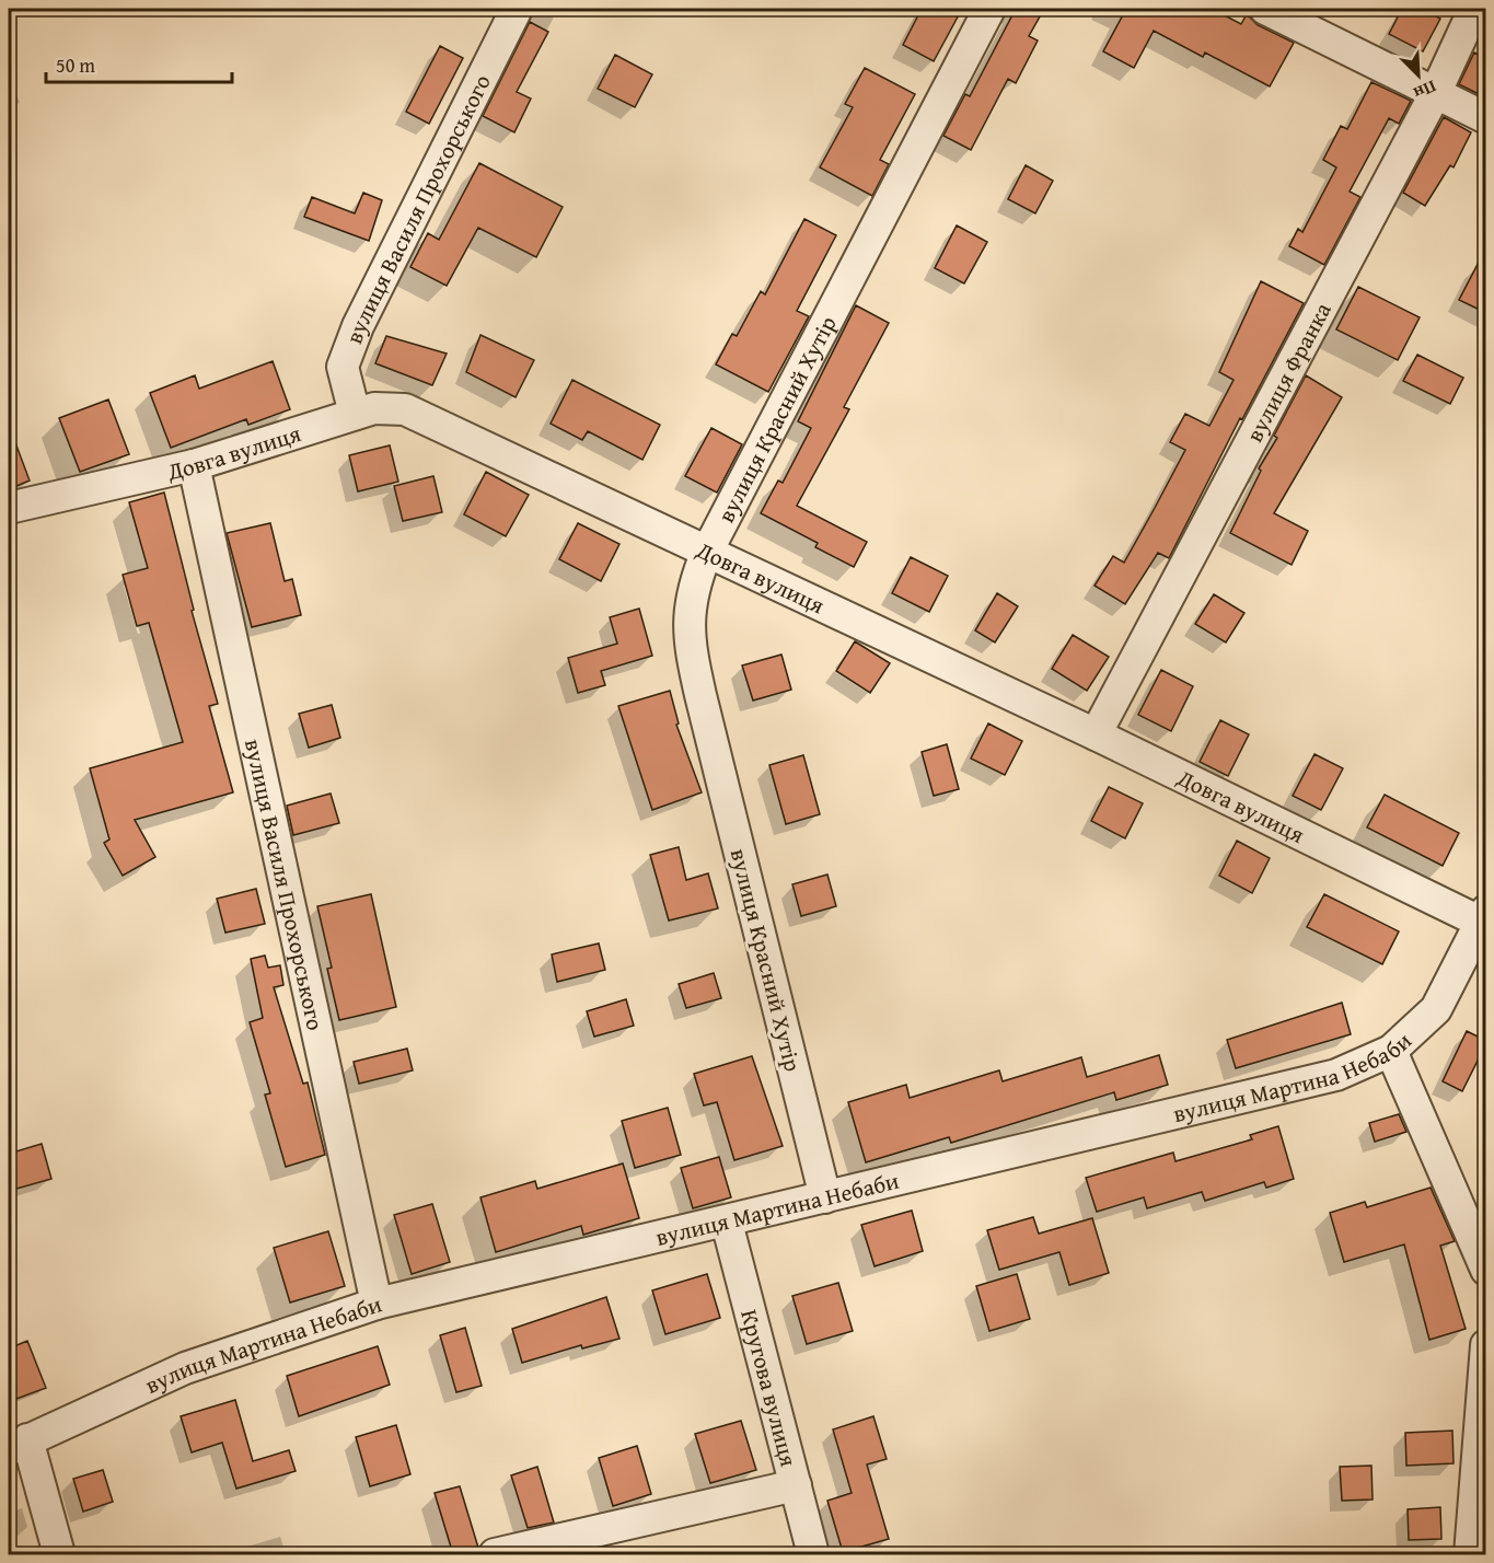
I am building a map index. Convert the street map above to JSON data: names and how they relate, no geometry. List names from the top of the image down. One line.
{"streets":{"street":["вулиця Василя Прохорського","вулиця Франка","вулиця Красний Хутір","Довга вулиця","вулиця Мартина Небаби","Кругова вулиця"]},"crossings":[["вулиця Василя Прохорського","Довга вулиця"],["вулиця Василя Прохорського","вулиця Мартина Небаби"],["вулиця Франка","Довга вулиця"],["вулиця Красний Хутір","Довга вулиця"],["вулиця Красний Хутір","вулиця Мартина Небаби"],["Довга вулиця","вулиця Мартина Небаби"],["вулиця Мартина Небаби","Кругова вулиця"]],"scale_bar":"50 m","north":"bottom right"}
